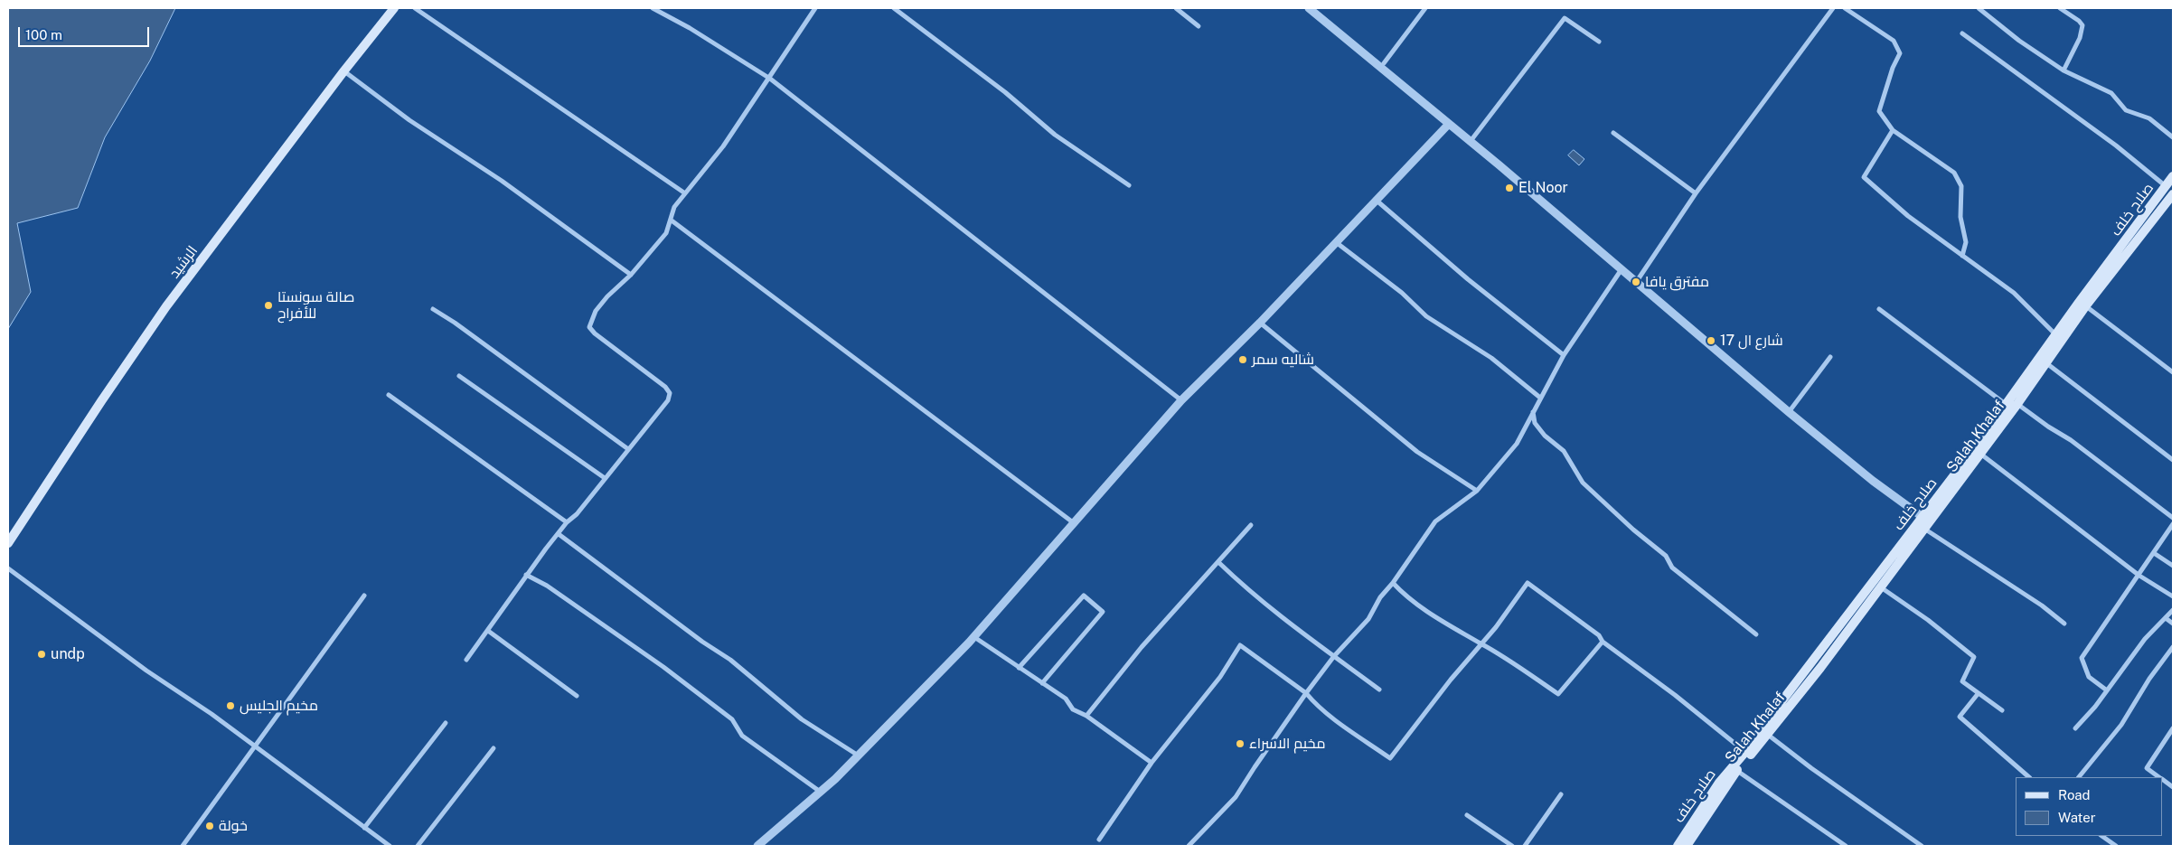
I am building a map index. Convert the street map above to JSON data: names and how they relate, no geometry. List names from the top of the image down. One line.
{"streets":{"main road":["صلاح خلف","الرشيد","Salah Khalaf"]},"crossings":[["صلاح خلف","Salah Khalaf"]],"places":["El Noor","مفترق يافا","صالة سونستا للأفراح","شارع ال 17","شاليه سمر","undp","مخيم الجليس","مخيم الاسراء","خولة"],"legend":["Road","Water"],"scale_bar":"100 m"}
